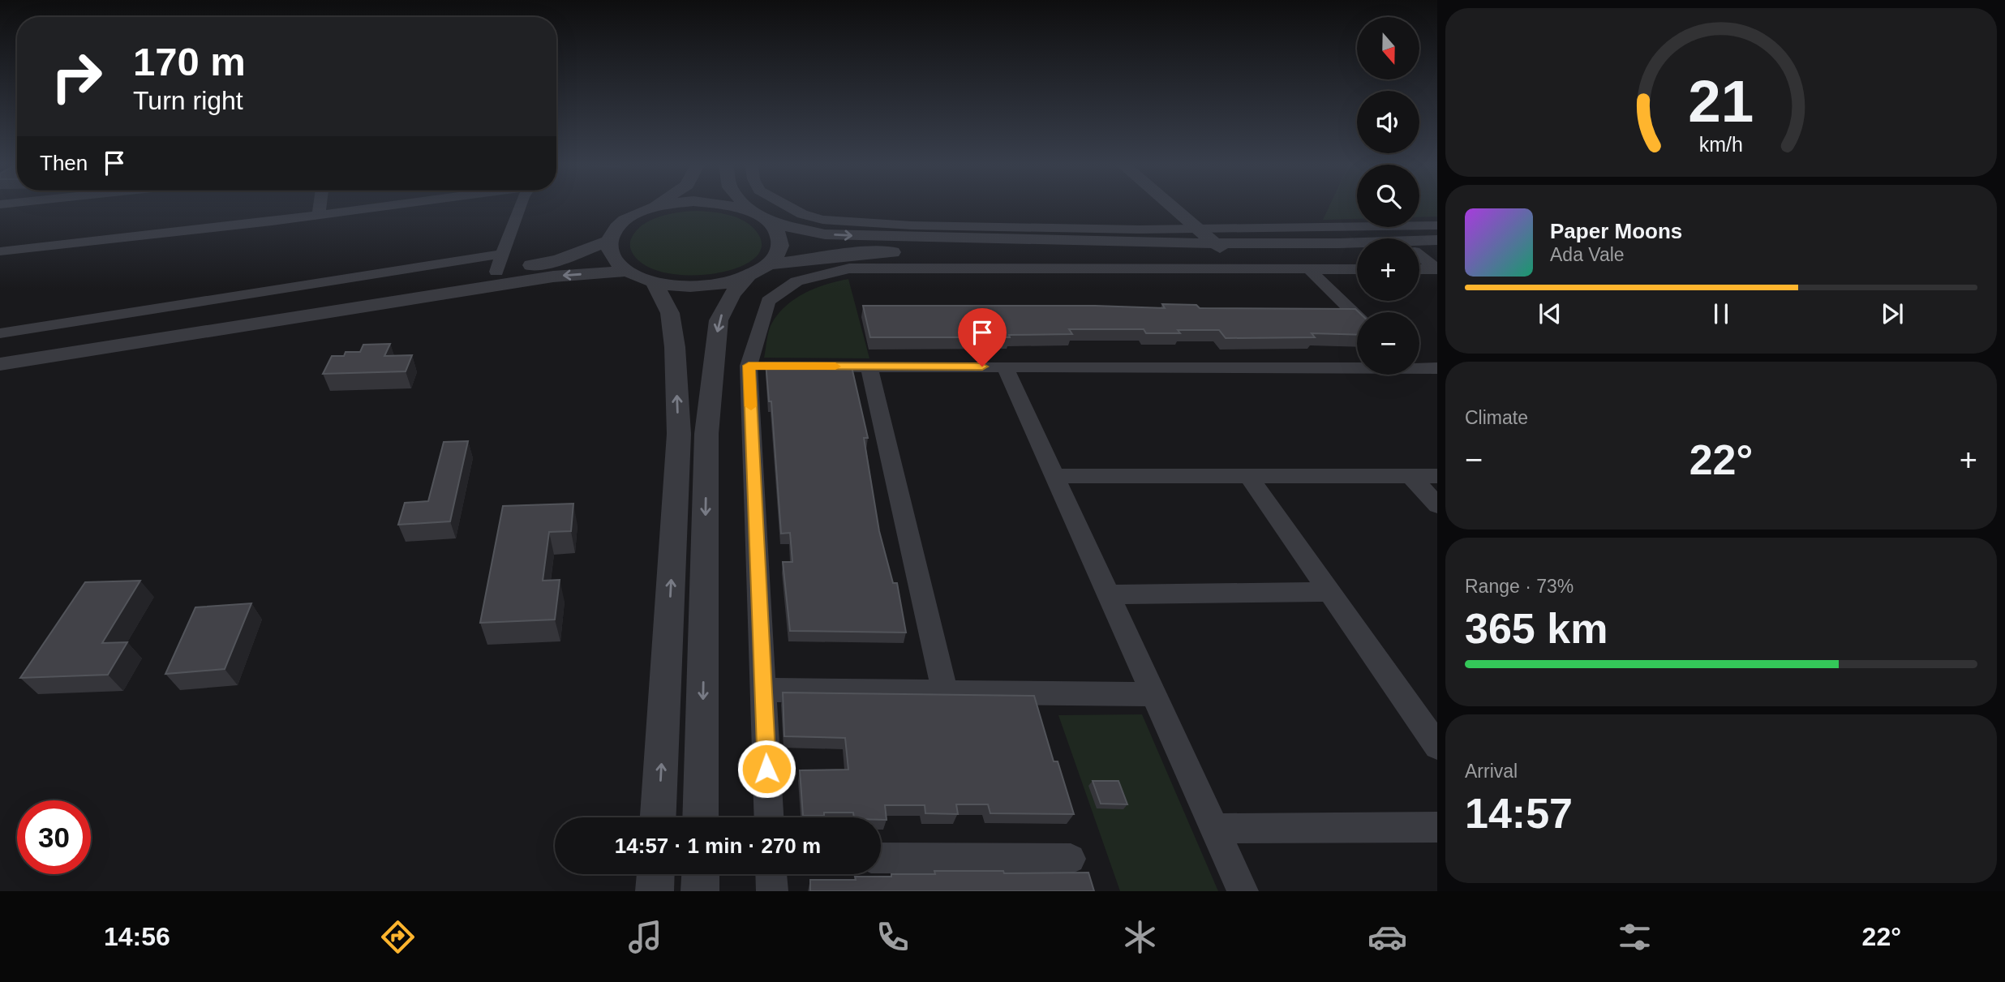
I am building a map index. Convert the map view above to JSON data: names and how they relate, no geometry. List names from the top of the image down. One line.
{"north":"bottom","page":{"map_buttons":["+","−"],"turn":["170 m","Turn right"],"then":"Then","song":["Paper Moons","Ada Vale"],"tile":["Climate",["Range · 73%","365 km"],["Arrival","14:57"]],"heat":["−","22°","+"],"limit":"30","trip":"14:57 · 1 min · 270 m","tabs":["14:56","22°"],"gauge":["21","km/h"]}}
